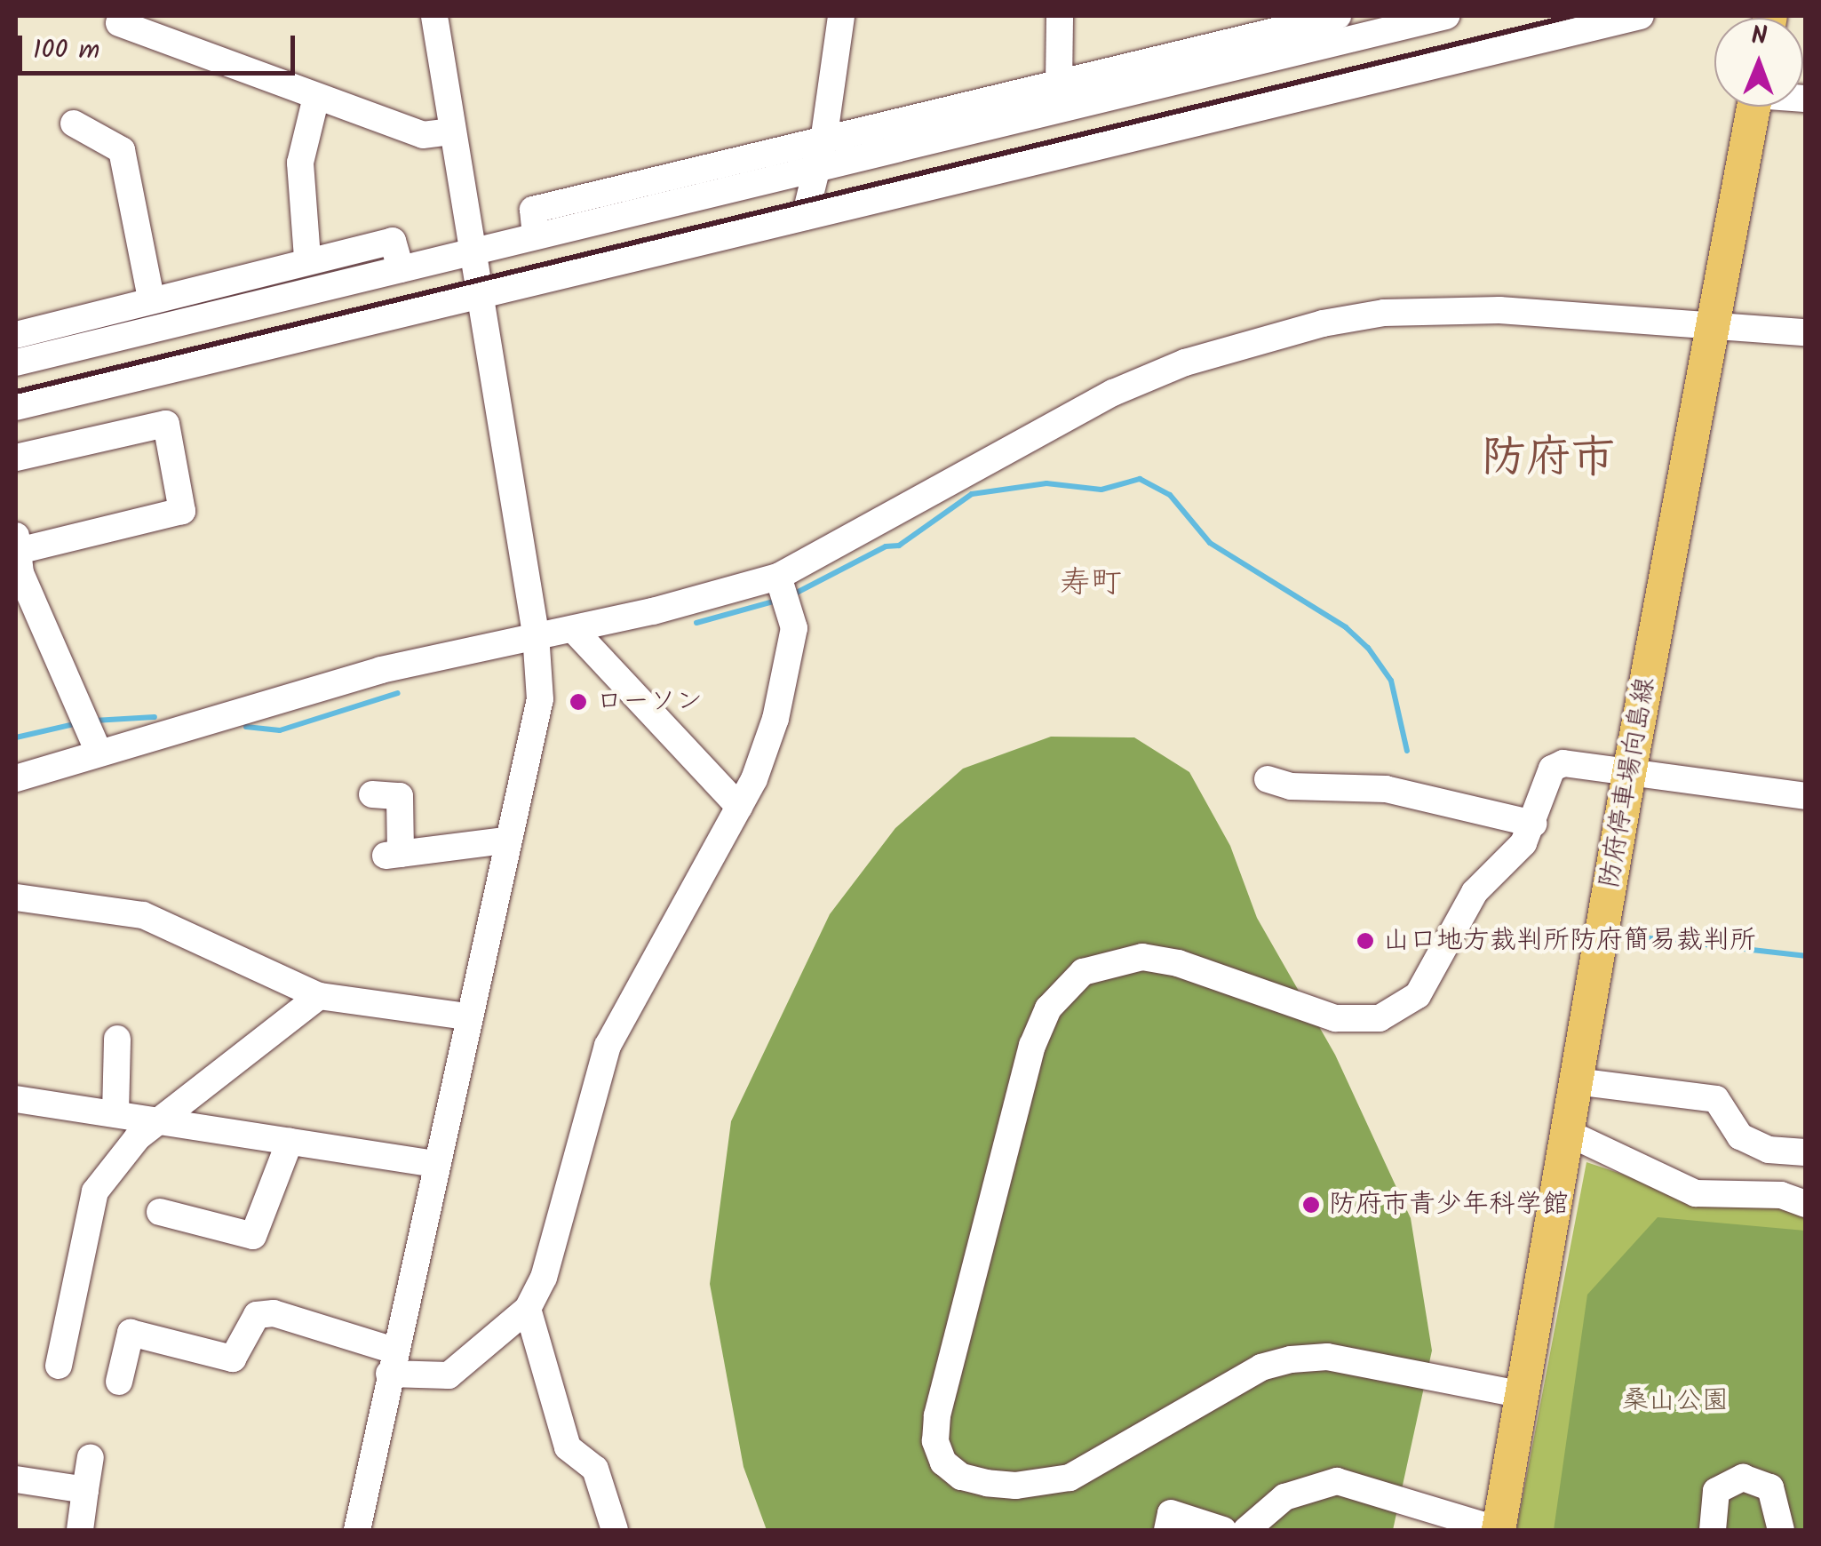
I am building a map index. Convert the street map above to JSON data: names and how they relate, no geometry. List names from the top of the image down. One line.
{"streets":{"main road":["防府停車場向島線"]},"districts":["防府市","寿町"],"parks":["桑山公園"],"places":["ローソン","山口地方裁判所防府簡易裁判所","防府市青少年科学館"],"scale_bar":"100 m","north":"top"}
